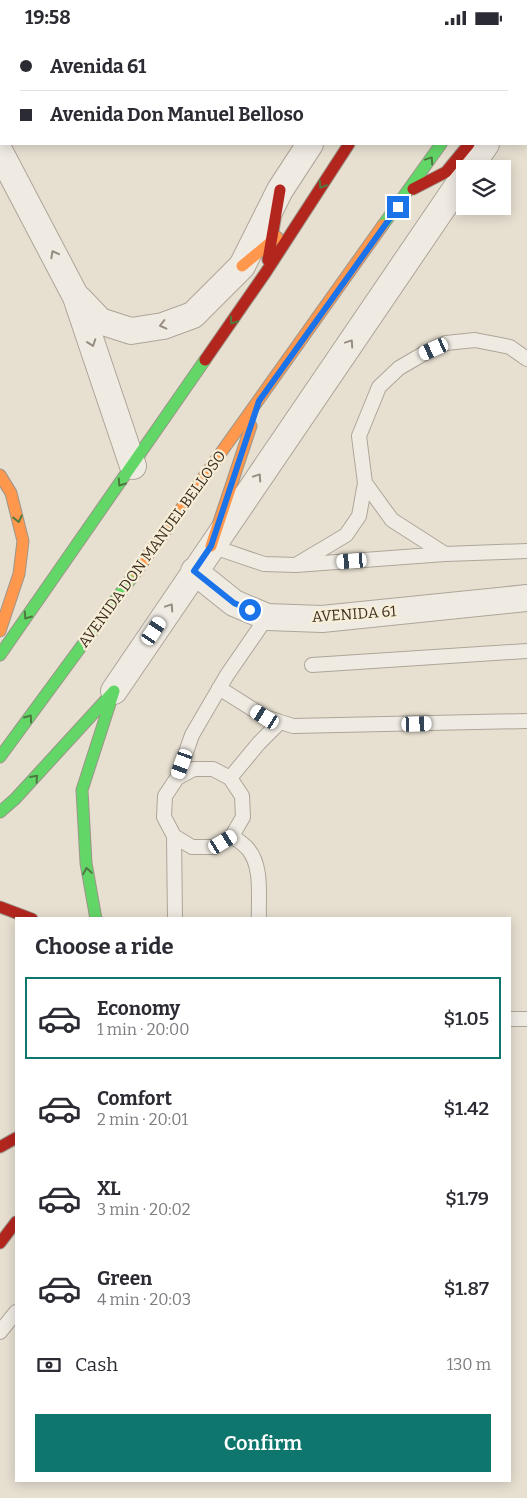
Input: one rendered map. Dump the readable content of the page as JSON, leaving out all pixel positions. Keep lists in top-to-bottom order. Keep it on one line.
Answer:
{"streets":{"main road":["AVENIDA DON MANUEL BELLOSO"],"street":["AVENIDA 61"]},"page":{"status":"19:58","banner":["Avenida 61","Avenida Don Manuel Belloso"],"heading":"Choose a ride","list":[{"name":"Economy","note":"1 min · 20:00","value":"$1.05"},{"name":"Comfort","note":"2 min · 20:01","value":"$1.42"},{"name":"XL","note":"3 min · 20:02","value":"$1.79"},{"name":"Green","note":"4 min · 20:03","value":"$1.87"}],"pay":["Cash","130 m"],"buttons":"Confirm"}}
